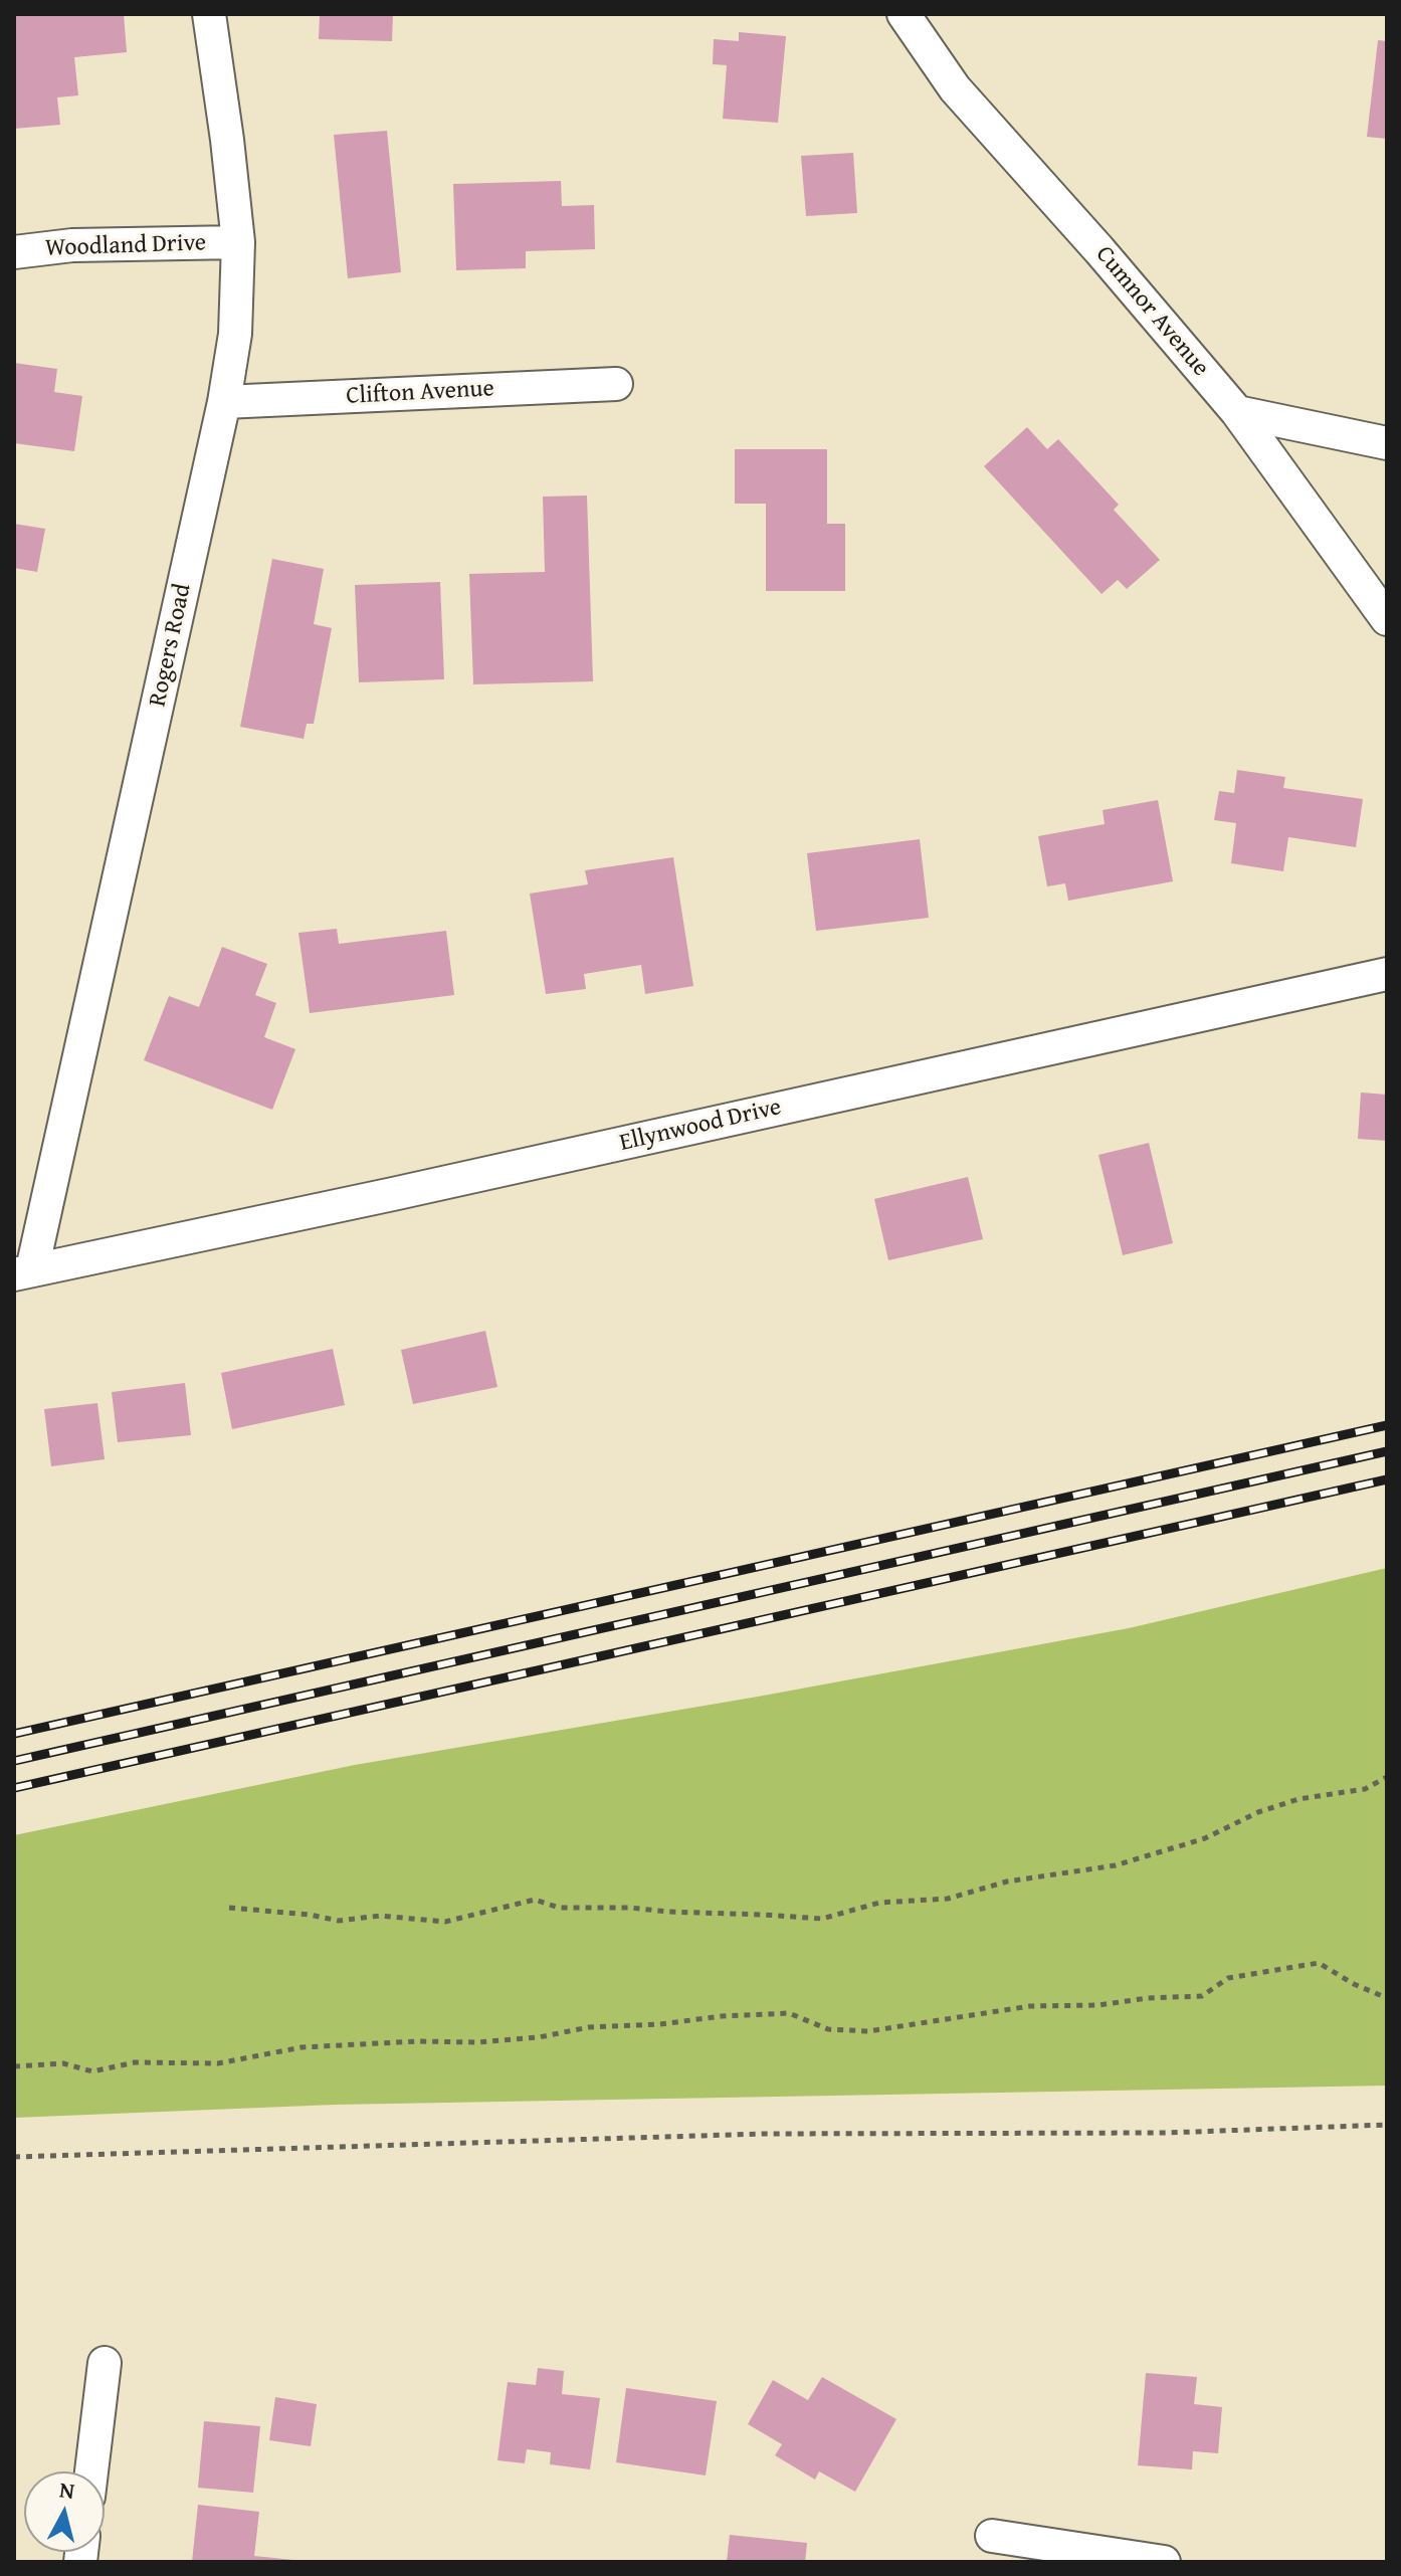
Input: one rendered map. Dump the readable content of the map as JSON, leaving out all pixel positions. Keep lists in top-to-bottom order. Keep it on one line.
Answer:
{"streets":{"street":["Woodland Drive","Cumnor Avenue","Clifton Avenue","Rogers Road","Ellynwood Drive"]},"crossings":[["Woodland Drive","Rogers Road"],["Clifton Avenue","Rogers Road"],["Rogers Road","Ellynwood Drive"]],"north":"top"}
